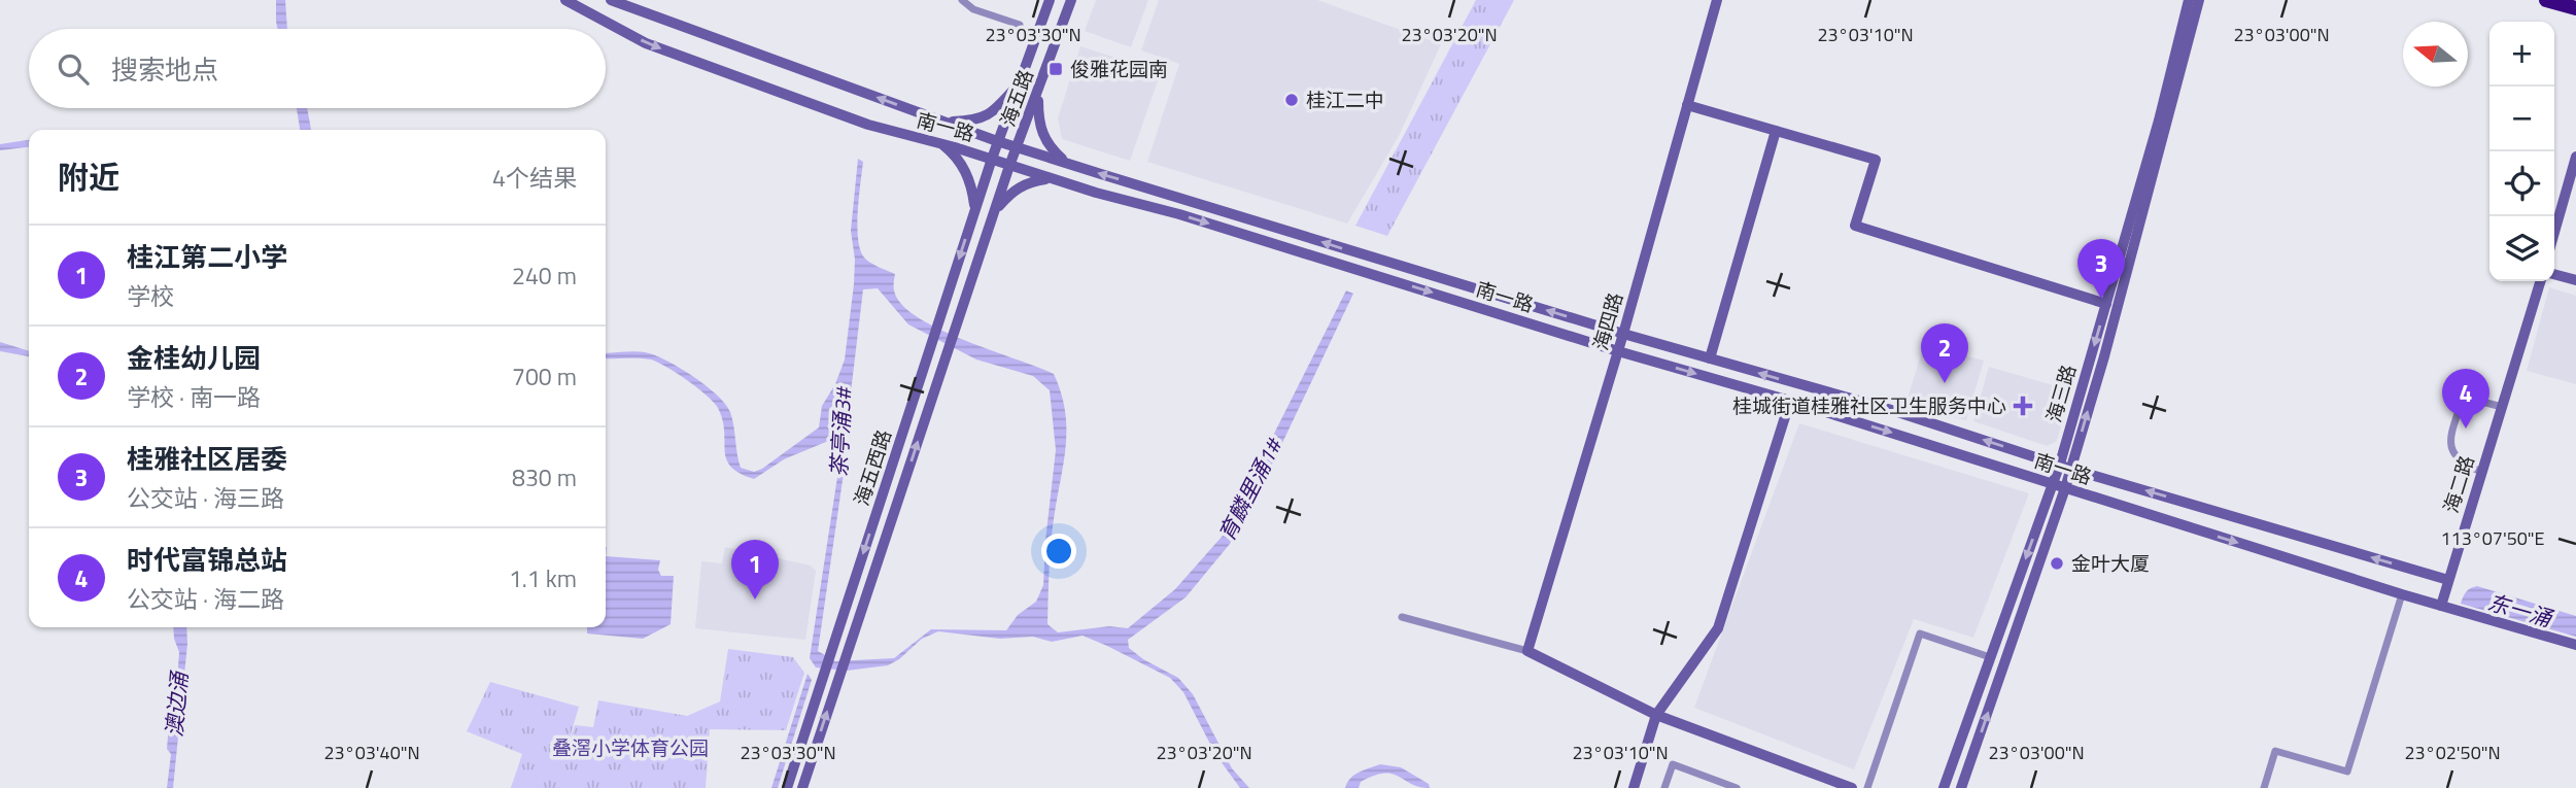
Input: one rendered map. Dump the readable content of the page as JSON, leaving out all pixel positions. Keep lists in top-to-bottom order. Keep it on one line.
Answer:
{"streets":{"main road":["海五路","南一路","海四路","海三路","海五西路","海二路"]},"crossings":[["海五路","南一路"],["海五路","海五西路"],["南一路","海四路"],["南一路","海三路"],["南一路","海五西路"],["南一路","海二路"]],"water":["茶亭涌3#","育麟里涌1#","东一涌","澳边涌"],"parks":["叠滘小学体育公园"],"places":{"transit":["俊雅花园南"],"other":["桂江二中","金叶大厦"],"health":["桂城街道桂雅社区卫生服务中心"]},"north":"left","page":{"map_buttons":["+","−"],"search":"搜索地点","heading":["附近","4个结果"],"list":[{"mark":"1","name":"桂江第二小学","note":"学校","value":"240 m"},{"mark":"2","name":"金桂幼儿园","note":"学校 · 南一路","value":"700 m"},{"mark":"3","name":"桂雅社区居委","note":"公交站 · 海三路","value":"830 m"},{"mark":"4","name":"时代富锦总站","note":"公交站 · 海二路","value":"1.1 km"}],"pins":["3","2","4","1"]},"coordinates":["23°03'30\"N","23°03'20\"N","23°03'10\"N","23°03'00\"N","113°07'50\"E","23°03'40\"N","23°02'50\"N"]}
